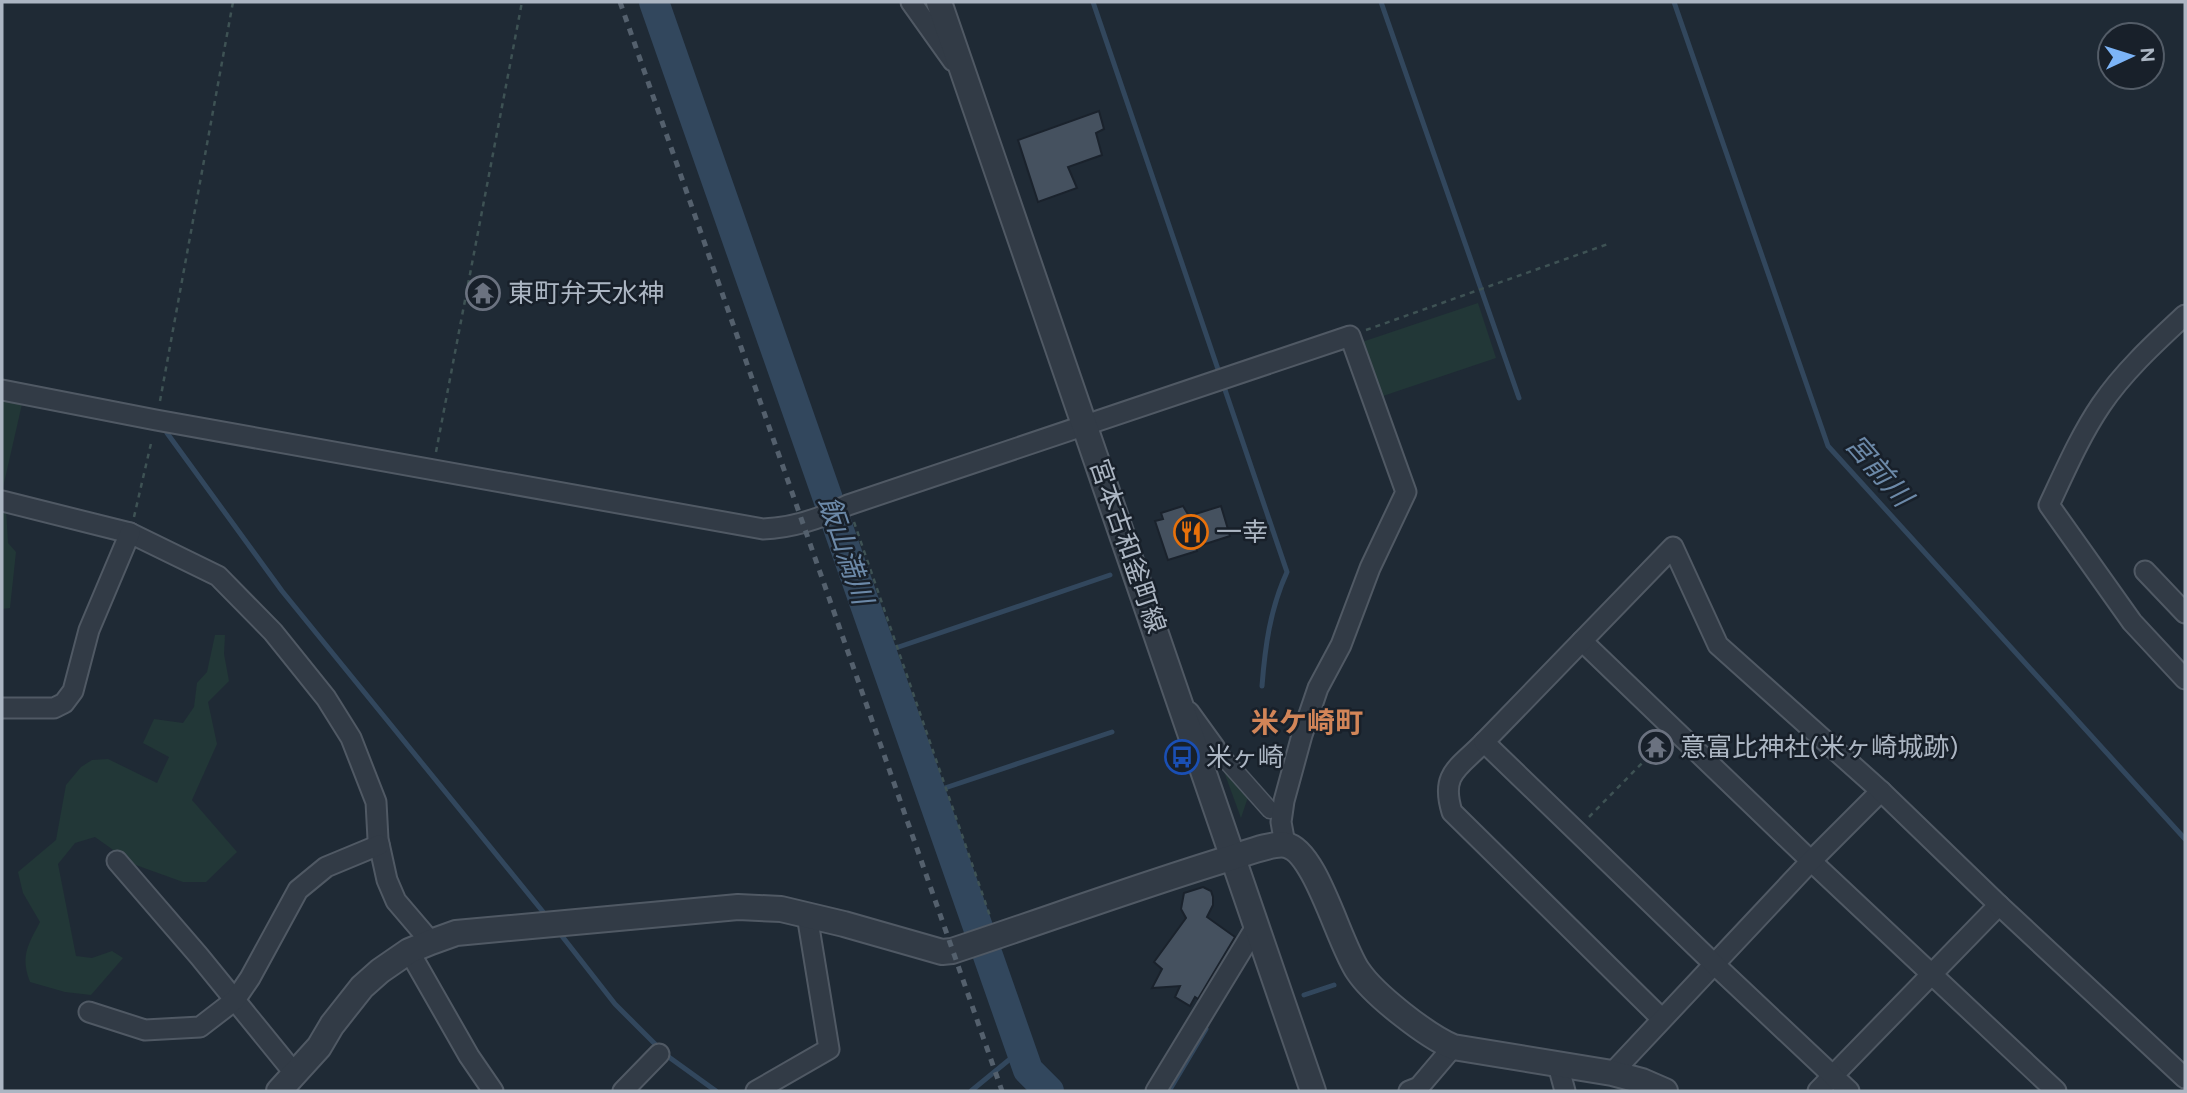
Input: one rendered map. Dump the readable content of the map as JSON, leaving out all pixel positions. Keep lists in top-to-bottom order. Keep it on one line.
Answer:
{"streets":{"street":["宮本古和釜町線"]},"districts":["米ケ崎町"],"water":["宮前川","飯山満川"],"places":{"temple":["東町弁天水神","意富比神社(米ヶ崎城跡)"],"restaurant":["一幸"],"bus stop":["米ヶ崎"]},"north":"right"}
